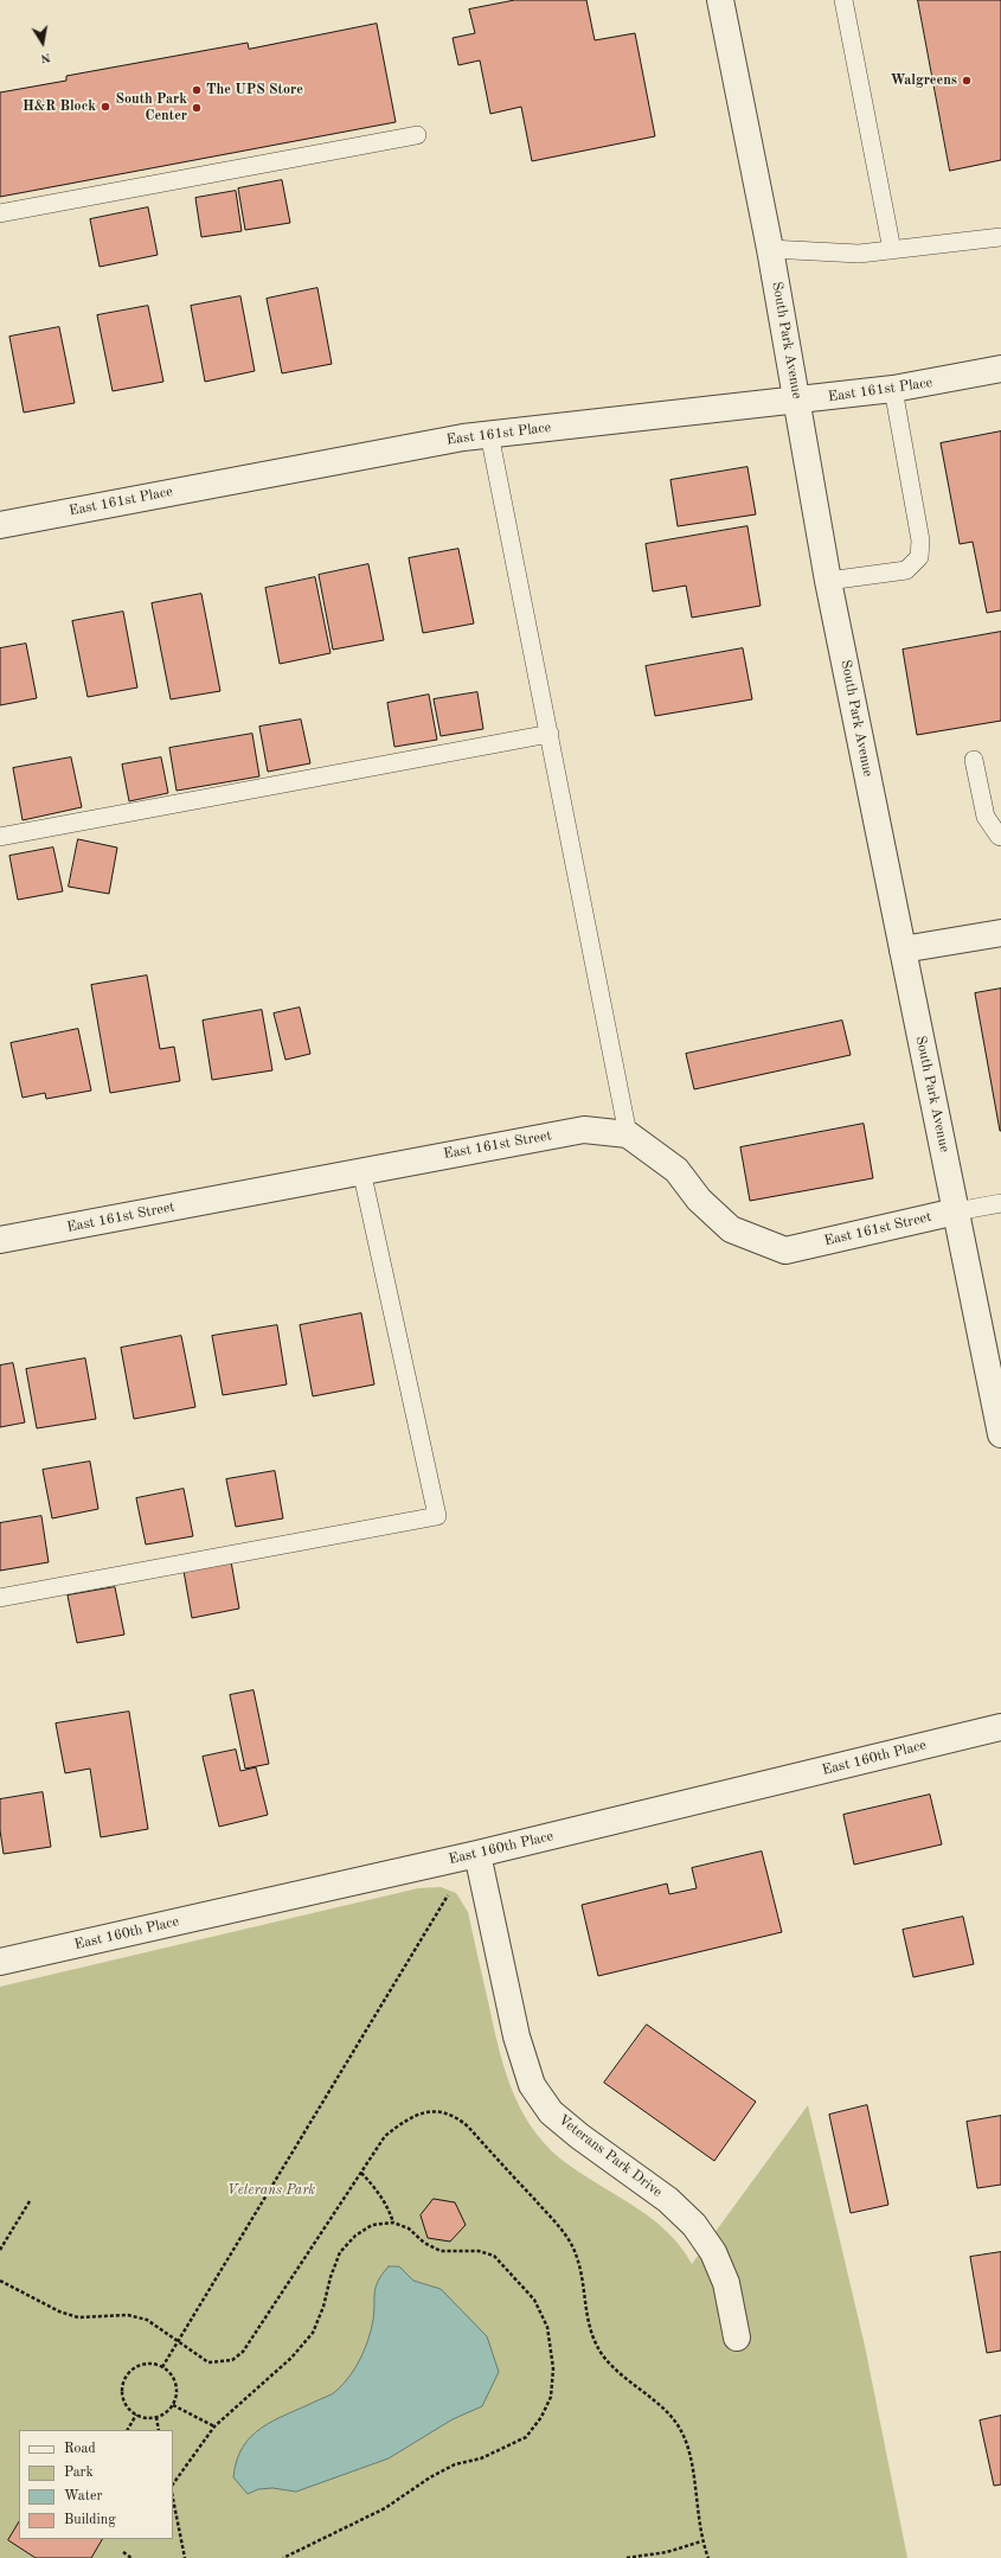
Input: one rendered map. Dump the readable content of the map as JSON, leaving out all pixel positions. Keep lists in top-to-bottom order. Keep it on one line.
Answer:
{"streets":{"street":["South Park Avenue","East 161st Place","East 161st Street","East 160th Place","Veterans Park Drive"]},"crossings":[["South Park Avenue","East 161st Place"],["South Park Avenue","East 161st Street"],["East 160th Place","Veterans Park Drive"]],"parks":["Veterans Park"],"places":["Walgreens","The UPS Store","H&R Block","South Park Center"],"legend":["Road","Park","Water","Building"],"north":"bottom"}
